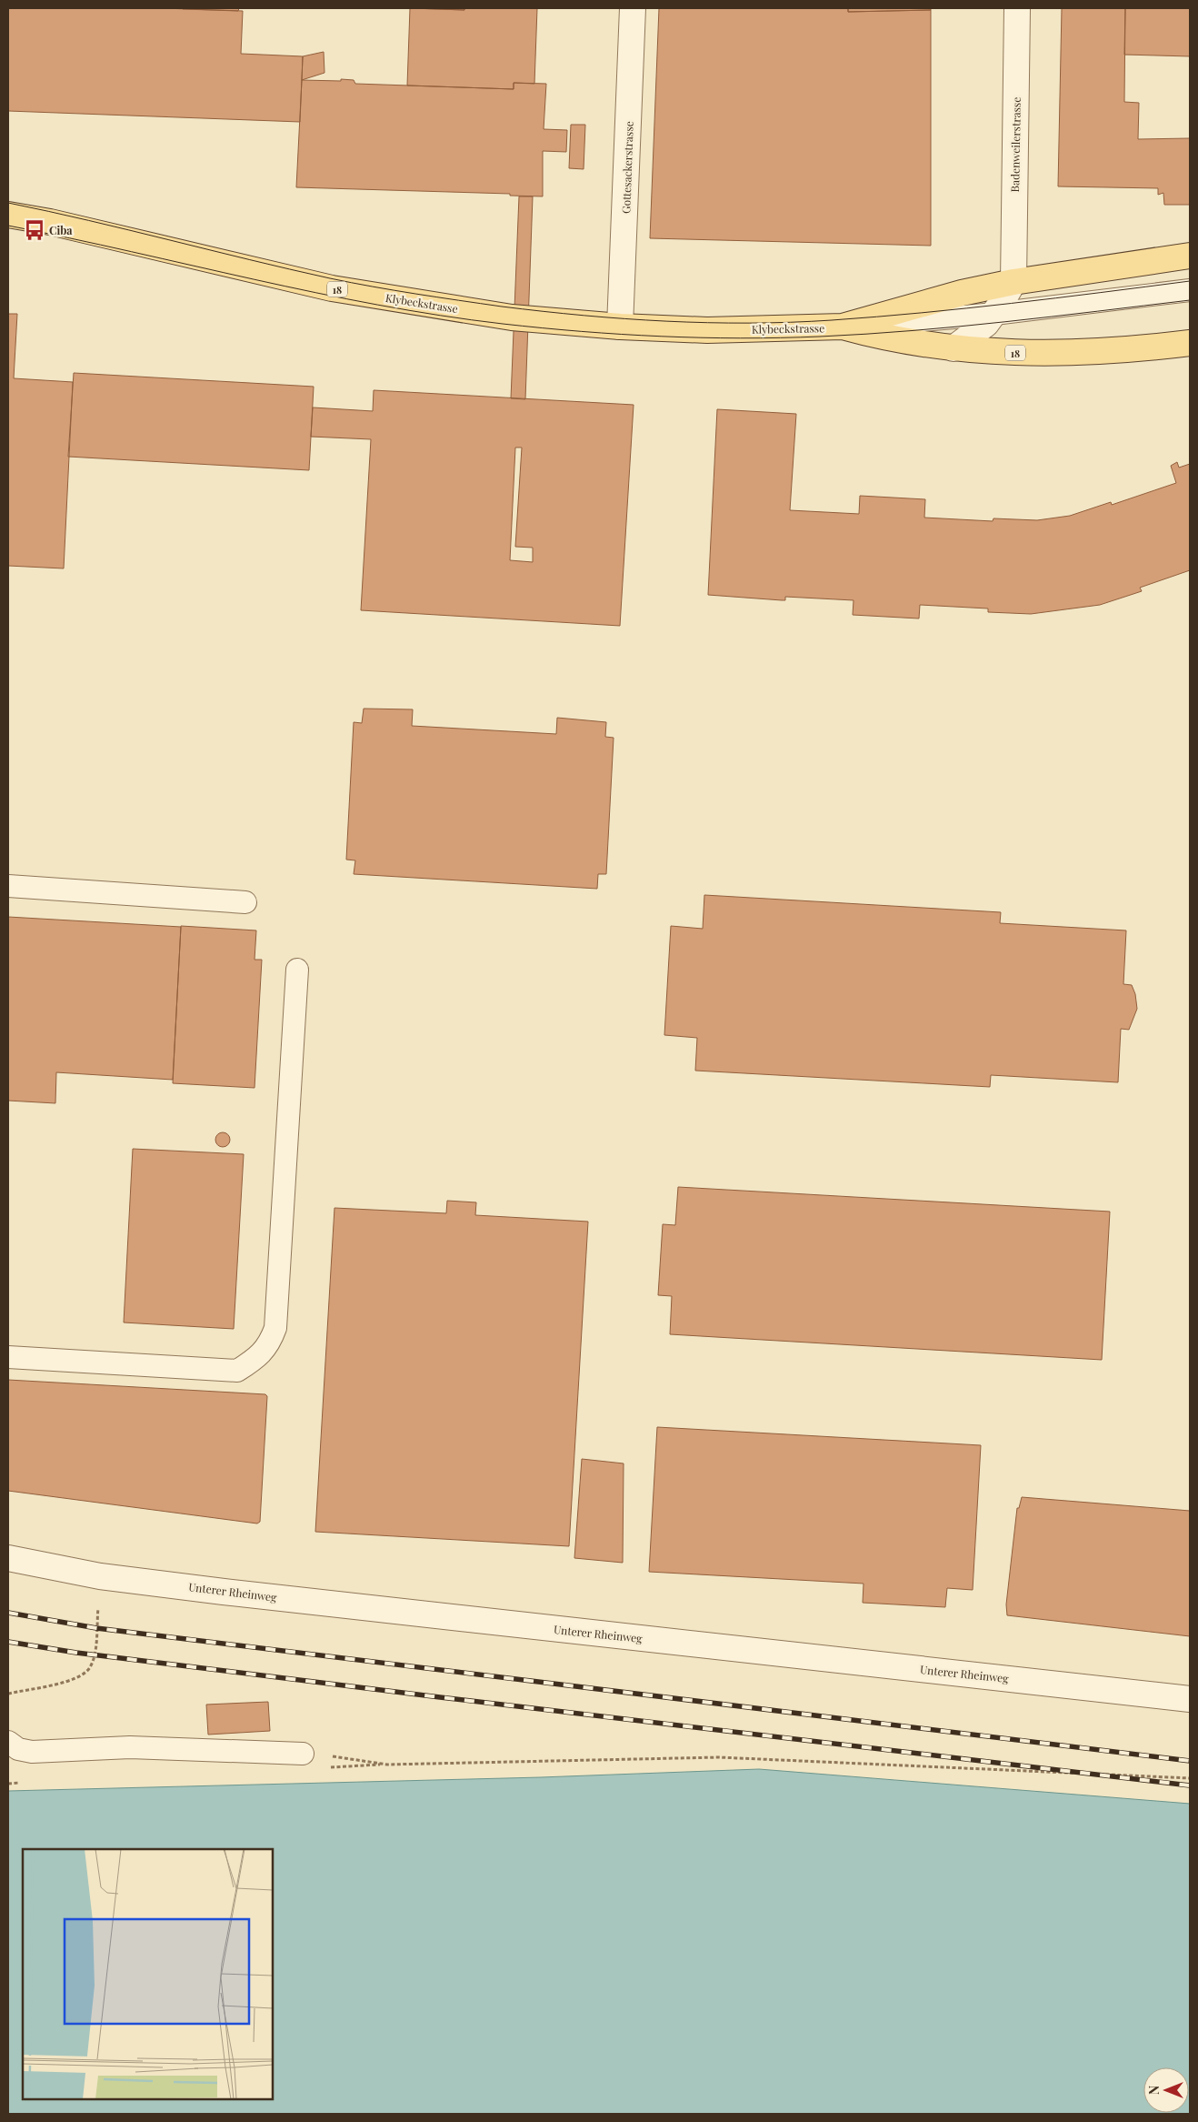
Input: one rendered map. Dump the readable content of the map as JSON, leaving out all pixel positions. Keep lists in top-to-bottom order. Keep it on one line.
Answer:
{"streets":{"main road":["18","Klybeckstrasse"],"street":["Badenweilerstrasse","Gottesackerstrasse","Unterer Rheinweg"]},"crossings":[["Badenweilerstrasse","Klybeckstrasse"],["Gottesackerstrasse","Klybeckstrasse"]],"places":{"bus stop":["Ciba"]},"north":"left"}
